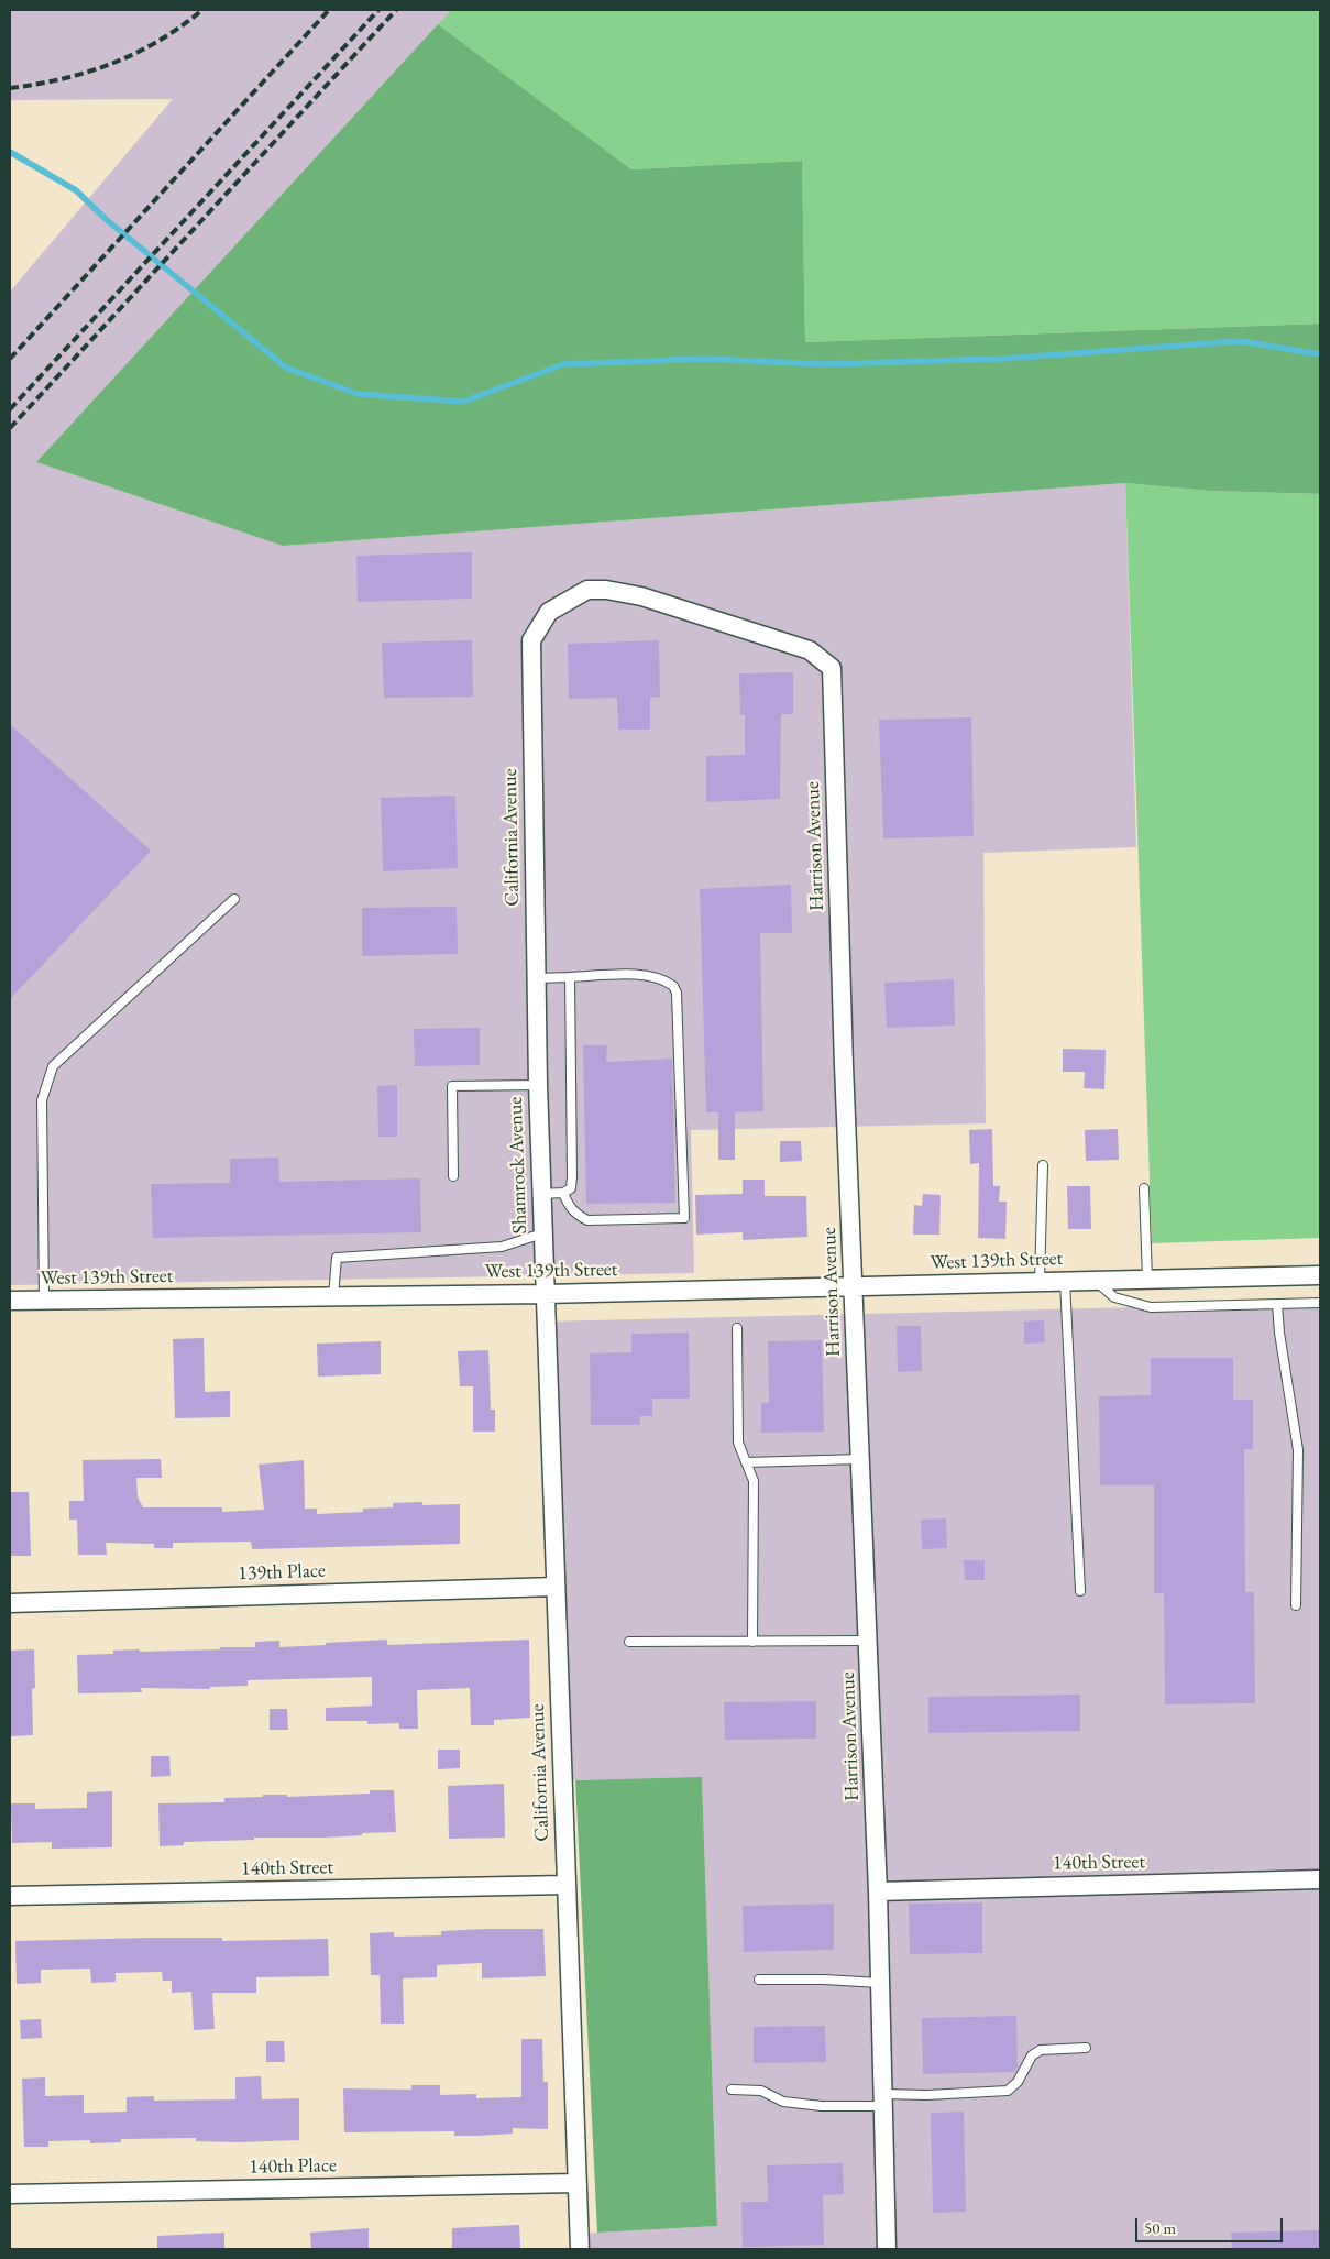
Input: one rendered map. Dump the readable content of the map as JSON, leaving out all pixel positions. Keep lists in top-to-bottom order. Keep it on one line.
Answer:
{"streets":{"street":["California Avenue","Harrison Avenue","Shamrock Avenue","West 139th Street","139th Place","140th Street","140th Place"]},"crossings":[["California Avenue","Harrison Avenue"],["California Avenue","Shamrock Avenue"],["California Avenue","West 139th Street"],["California Avenue","139th Place"],["California Avenue","140th Street"],["California Avenue","140th Place"],["Harrison Avenue","West 139th Street"],["Harrison Avenue","140th Street"],["Shamrock Avenue","West 139th Street"]],"scale_bar":"50 m"}
